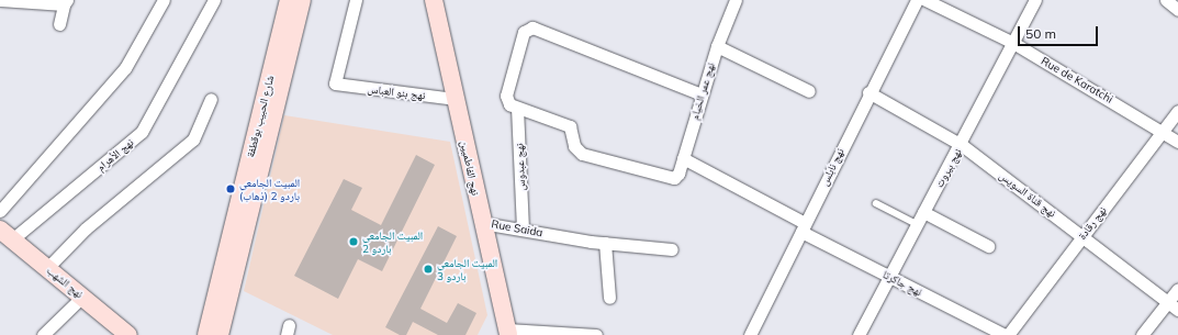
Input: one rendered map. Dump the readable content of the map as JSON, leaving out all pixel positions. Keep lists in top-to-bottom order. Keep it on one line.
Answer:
{"streets":{"main road":["شارع الحبيب بوقطفة","نهج الفاطميين","نهج الشهب"],"street":["Rue de Karatchi","نهج عمر الخيام","نهج بنو العباس","نهج الأهرام","نهج عبدوس","نهج نابلس","نهج بيروت","نهج قناة السويس","نهج رقادة","Rue Saida","نهج جاكرتا"]},"crossings":[["Rue de Karatchi","نهج نابلس"],["Rue de Karatchi","نهج بيروت"],["Rue de Karatchi","نهج رقادة"],["نهج عمر الخيام","نهج عبدوس"],["نهج عمر الخيام","نهج جاكرتا"],["نهج بنو العباس","نهج الفاطميين"],["نهج الأهرام","نهج الشهب"],["نهج عبدوس","Rue Saida"],["نهج نابلس","نهج قناة السويس"],["نهج نابلس","نهج جاكرتا"],["نهج الفاطميين","Rue Saida"],["نهج بيروت","نهج قناة السويس"],["نهج بيروت","نهج جاكرتا"],["نهج قناة السويس","نهج رقادة"]],"places":["المبيت الجامعي باردو 2 (ذهاب)","المبيت الجامعي باردو 2","المبيت الجامعي باردو 3"],"scale_bar":"50 m"}
